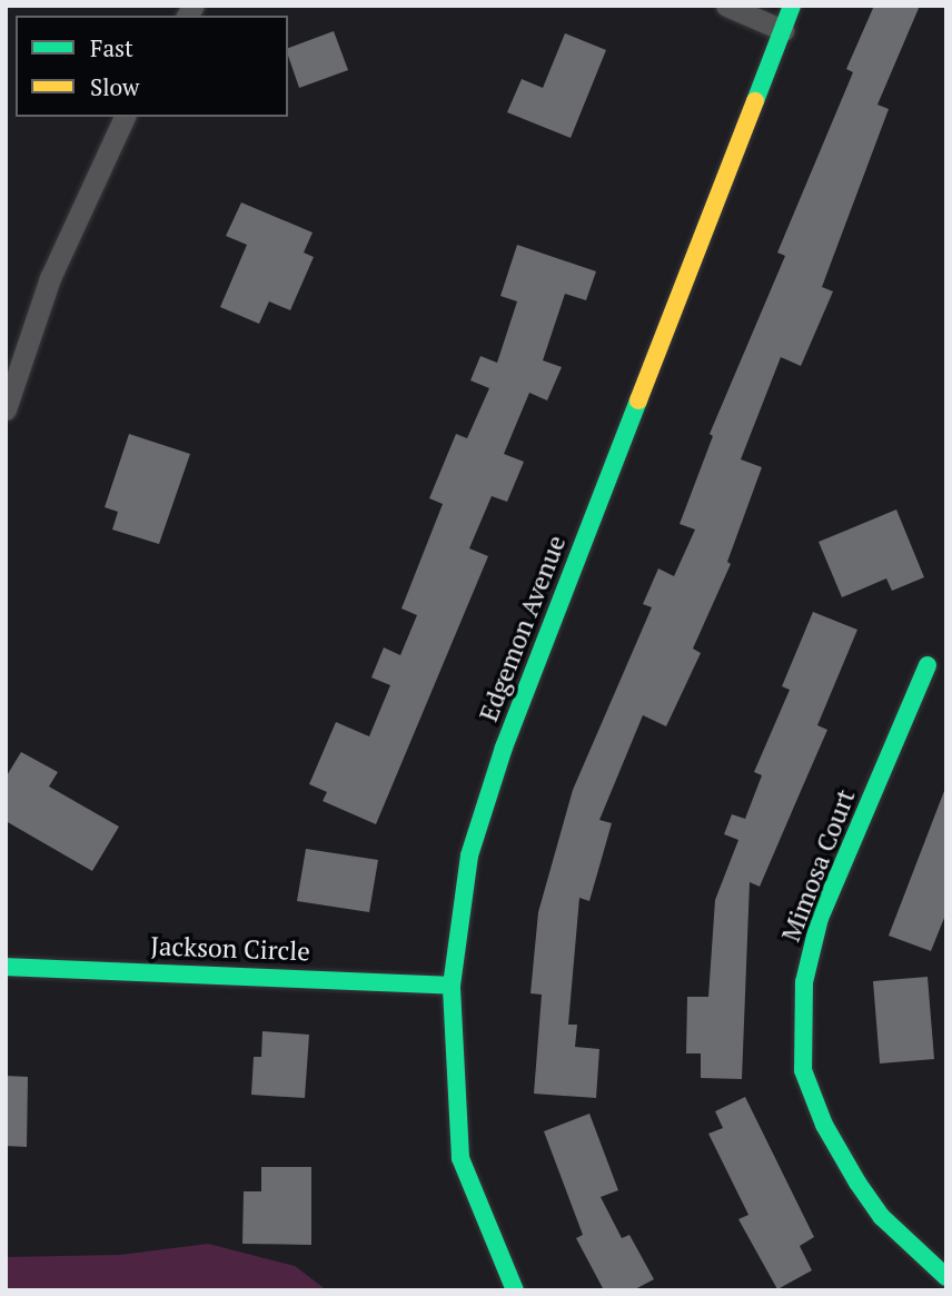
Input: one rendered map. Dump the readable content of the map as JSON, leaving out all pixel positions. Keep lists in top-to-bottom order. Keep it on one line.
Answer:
{"streets":{"street":["Edgemon Avenue","Mimosa Court","Jackson Circle"]},"crossings":[["Edgemon Avenue","Jackson Circle"]],"legend":["Fast","Slow"]}
